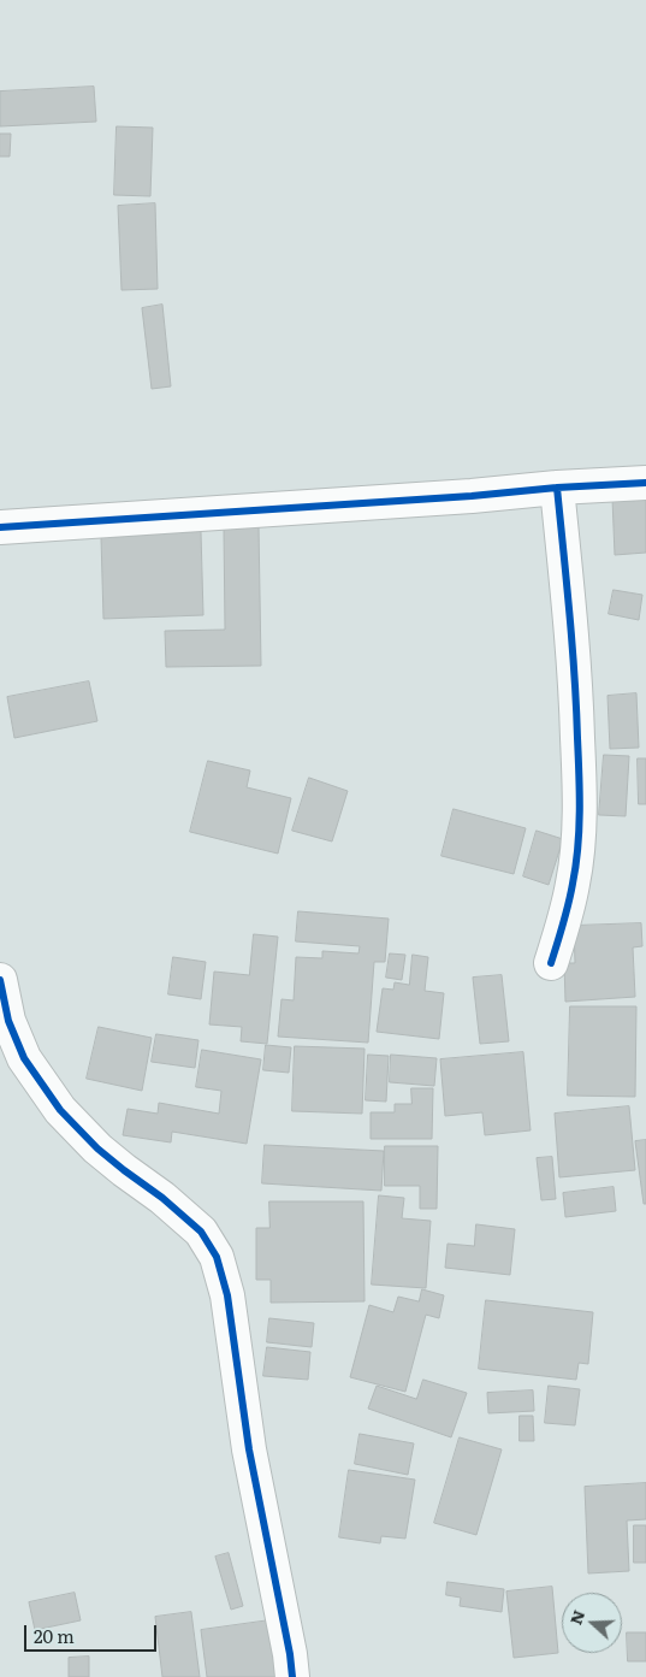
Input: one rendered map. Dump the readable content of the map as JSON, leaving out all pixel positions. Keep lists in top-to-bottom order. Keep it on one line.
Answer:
{"scale_bar":"20 m","north":"left"}
